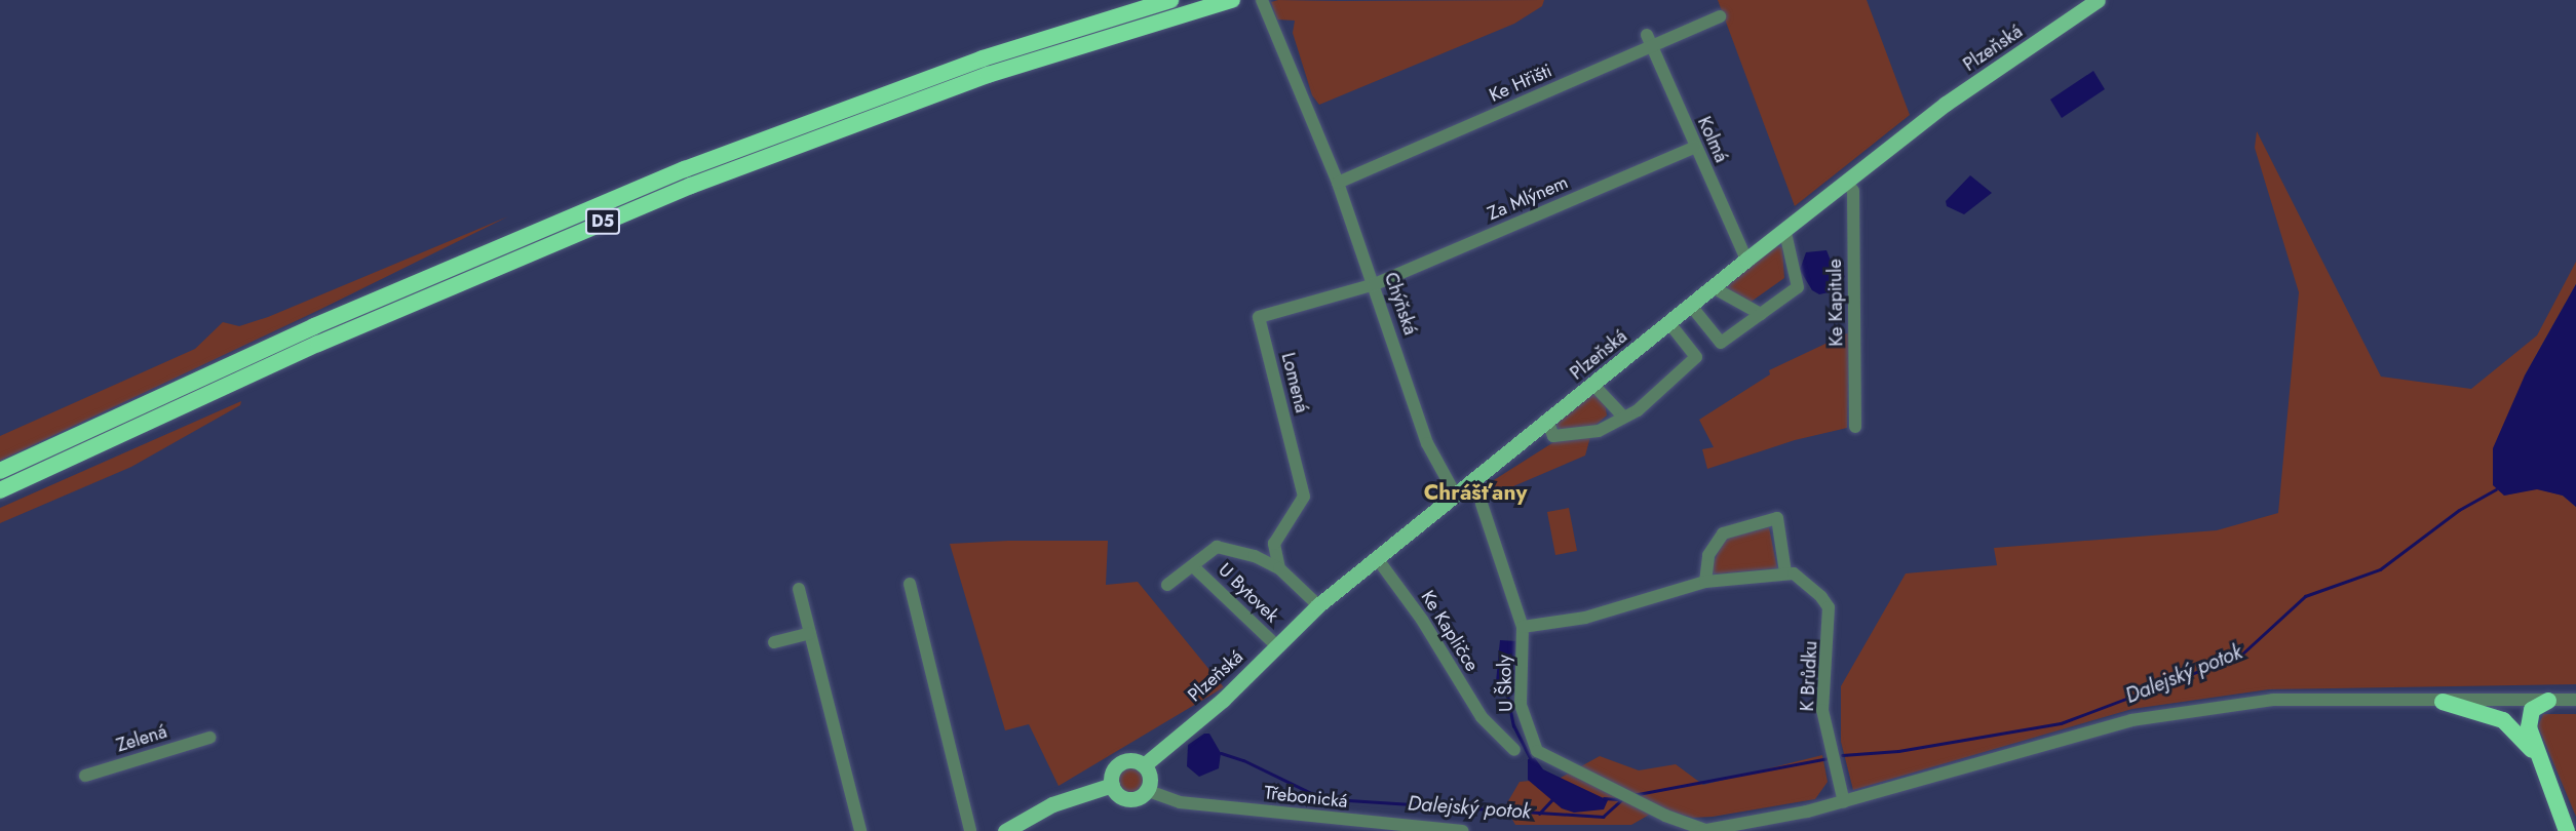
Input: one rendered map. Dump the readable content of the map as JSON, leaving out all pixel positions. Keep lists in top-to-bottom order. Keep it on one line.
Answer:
{"streets":{"highway":["D5"],"main road":["Plzeňská"],"street":["Ke Hřišti","Kolmá","Za Mlýnem","Ke Kapitule","Chýňská","Lomená","U Bytovek","Ke Kapličce","K Brůdku","U Školy","Zelená","Třebonická"]},"crossings":[["Plzeňská","Kolmá"],["Plzeňská","Ke Kapitule"],["Plzeňská","Chýňská"],["Plzeňská","U Bytovek"],["Plzeňská","Ke Kapličce"],["Plzeňská","Třebonická"],["Ke Hřišti","Kolmá"],["Ke Hřišti","Chýňská"],["Kolmá","Za Mlýnem"],["Za Mlýnem","Chýňská"],["Za Mlýnem","Lomená"],["Chýňská","Lomená"]],"districts":["Chrášťany"],"water":["Dalejský potok"]}
